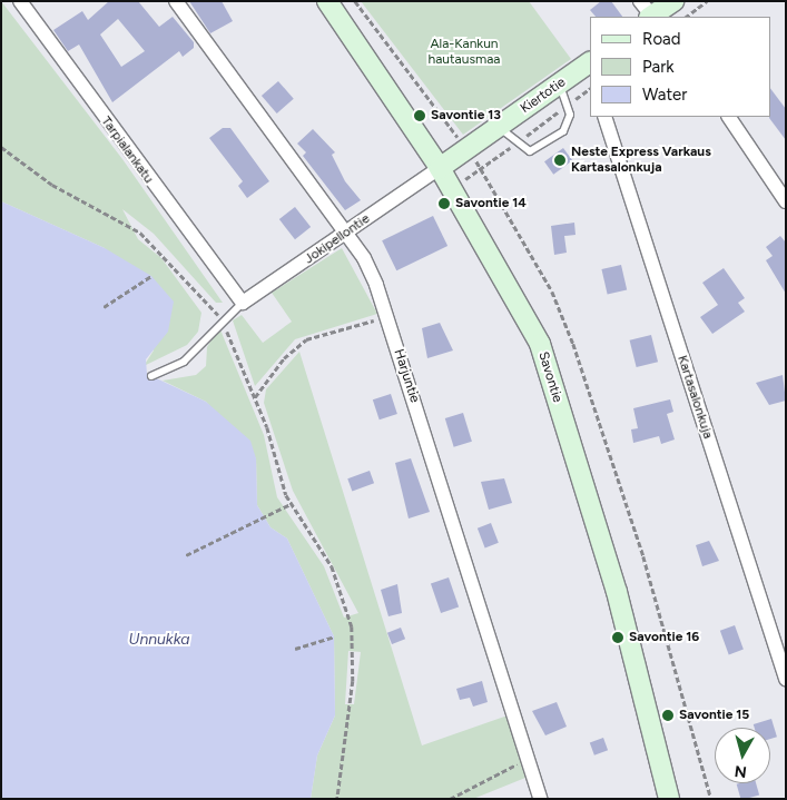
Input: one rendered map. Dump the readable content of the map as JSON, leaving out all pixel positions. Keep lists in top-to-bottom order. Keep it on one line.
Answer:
{"streets":{"street":["Kiertotie","Tarpialankatu","Jokipellontie","Harjuntie","Savontie","Kartasalonkuja"]},"crossings":[["Kiertotie","Jokipellontie"],["Kiertotie","Savontie"],["Tarpialankatu","Jokipellontie"],["Jokipellontie","Harjuntie"],["Jokipellontie","Savontie"]],"water":["Unnukka"],"parks":["Ala-Kankun hautausmaa"],"places":["Savontie 13","Neste Express Varkaus Kartasalonkuja","Savontie 14","Savontie 16","Savontie 15"],"legend":["Road","Park","Water"],"north":"bottom"}
